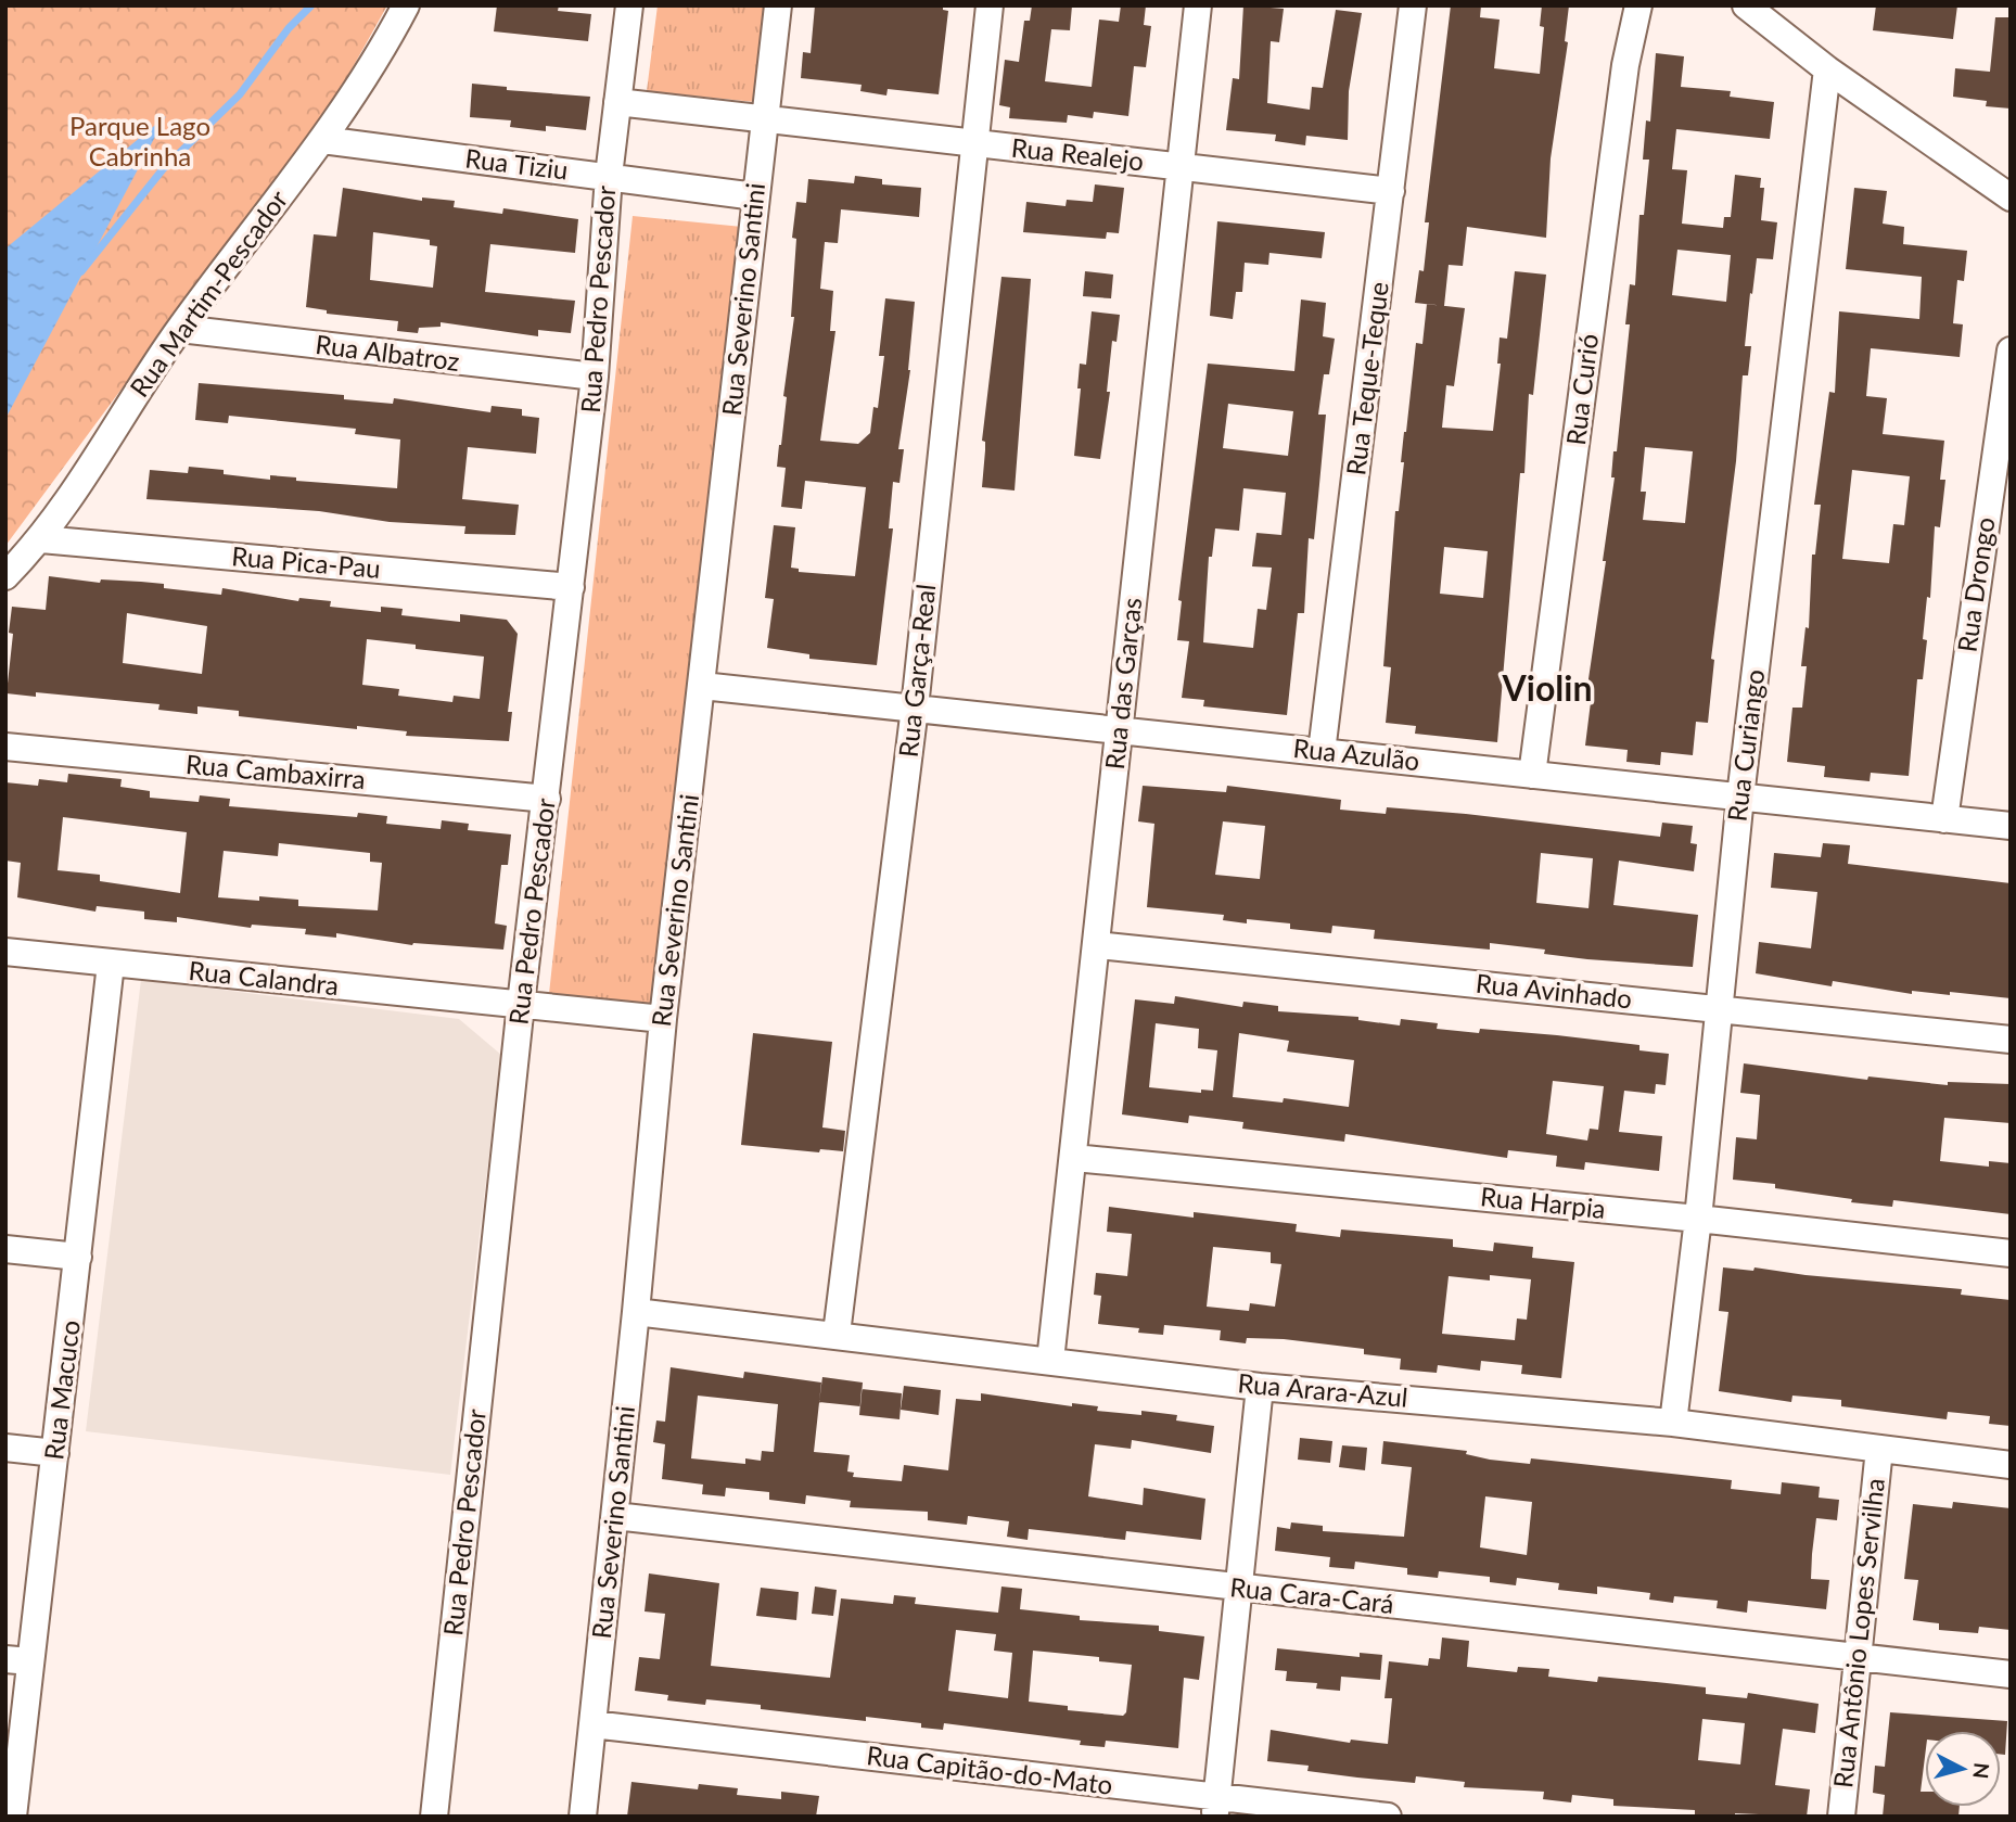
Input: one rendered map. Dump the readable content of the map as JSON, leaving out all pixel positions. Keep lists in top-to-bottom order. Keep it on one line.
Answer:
{"streets":{"street":["Rua Realejo","Rua Tiziu","Rua Martim-Pescador","Rua Pedro Pescador","Rua Severino Santini","Rua Albatroz","Rua Teque-Teque","Rua Curió","Rua Pica-Pau","Rua Drongo","Rua Garça-Real","Rua das Garças","Rua Curiango","Rua Azulão","Rua Cambaxirra","Rua Calandra","Rua Avinhado","Rua Harpia","Rua Macuco","Rua Arara-Azul","Rua Cara-Cará","Rua Antônio Lopes Servilha","Rua Capitão-do-Mato"]},"crossings":[["Rua Realejo","Rua Pedro Pescador"],["Rua Realejo","Rua Severino Santini"],["Rua Realejo","Rua Teque-Teque"],["Rua Realejo","Rua Garça-Real"],["Rua Realejo","Rua das Garças"],["Rua Tiziu","Rua Martim-Pescador"],["Rua Tiziu","Rua Pedro Pescador"],["Rua Tiziu","Rua Severino Santini"],["Rua Martim-Pescador","Rua Albatroz"],["Rua Martim-Pescador","Rua Pica-Pau"],["Rua Pedro Pescador","Rua Albatroz"],["Rua Pedro Pescador","Rua Pica-Pau"],["Rua Pedro Pescador","Rua Cambaxirra"],["Rua Pedro Pescador","Rua Calandra"],["Rua Severino Santini","Rua Azulão"],["Rua Severino Santini","Rua Calandra"],["Rua Severino Santini","Rua Arara-Azul"],["Rua Severino Santini","Rua Cara-Cará"],["Rua Severino Santini","Rua Capitão-do-Mato"],["Rua Teque-Teque","Rua Azulão"],["Rua Curió","Rua Azulão"],["Rua Drongo","Rua Azulão"],["Rua Garça-Real","Rua Azulão"],["Rua Garça-Real","Rua Arara-Azul"],["Rua das Garças","Rua Azulão"],["Rua das Garças","Rua Avinhado"],["Rua das Garças","Rua Harpia"],["Rua das Garças","Rua Arara-Azul"],["Rua Curiango","Rua Azulão"],["Rua Curiango","Rua Avinhado"],["Rua Curiango","Rua Harpia"],["Rua Curiango","Rua Arara-Azul"],["Rua Calandra","Rua Macuco"],["Rua Arara-Azul","Rua Antônio Lopes Servilha"],["Rua Cara-Cará","Rua Antônio Lopes Servilha"]],"districts":["Violin"],"parks":["Parque Lago Cabrinha"],"north":"right"}
